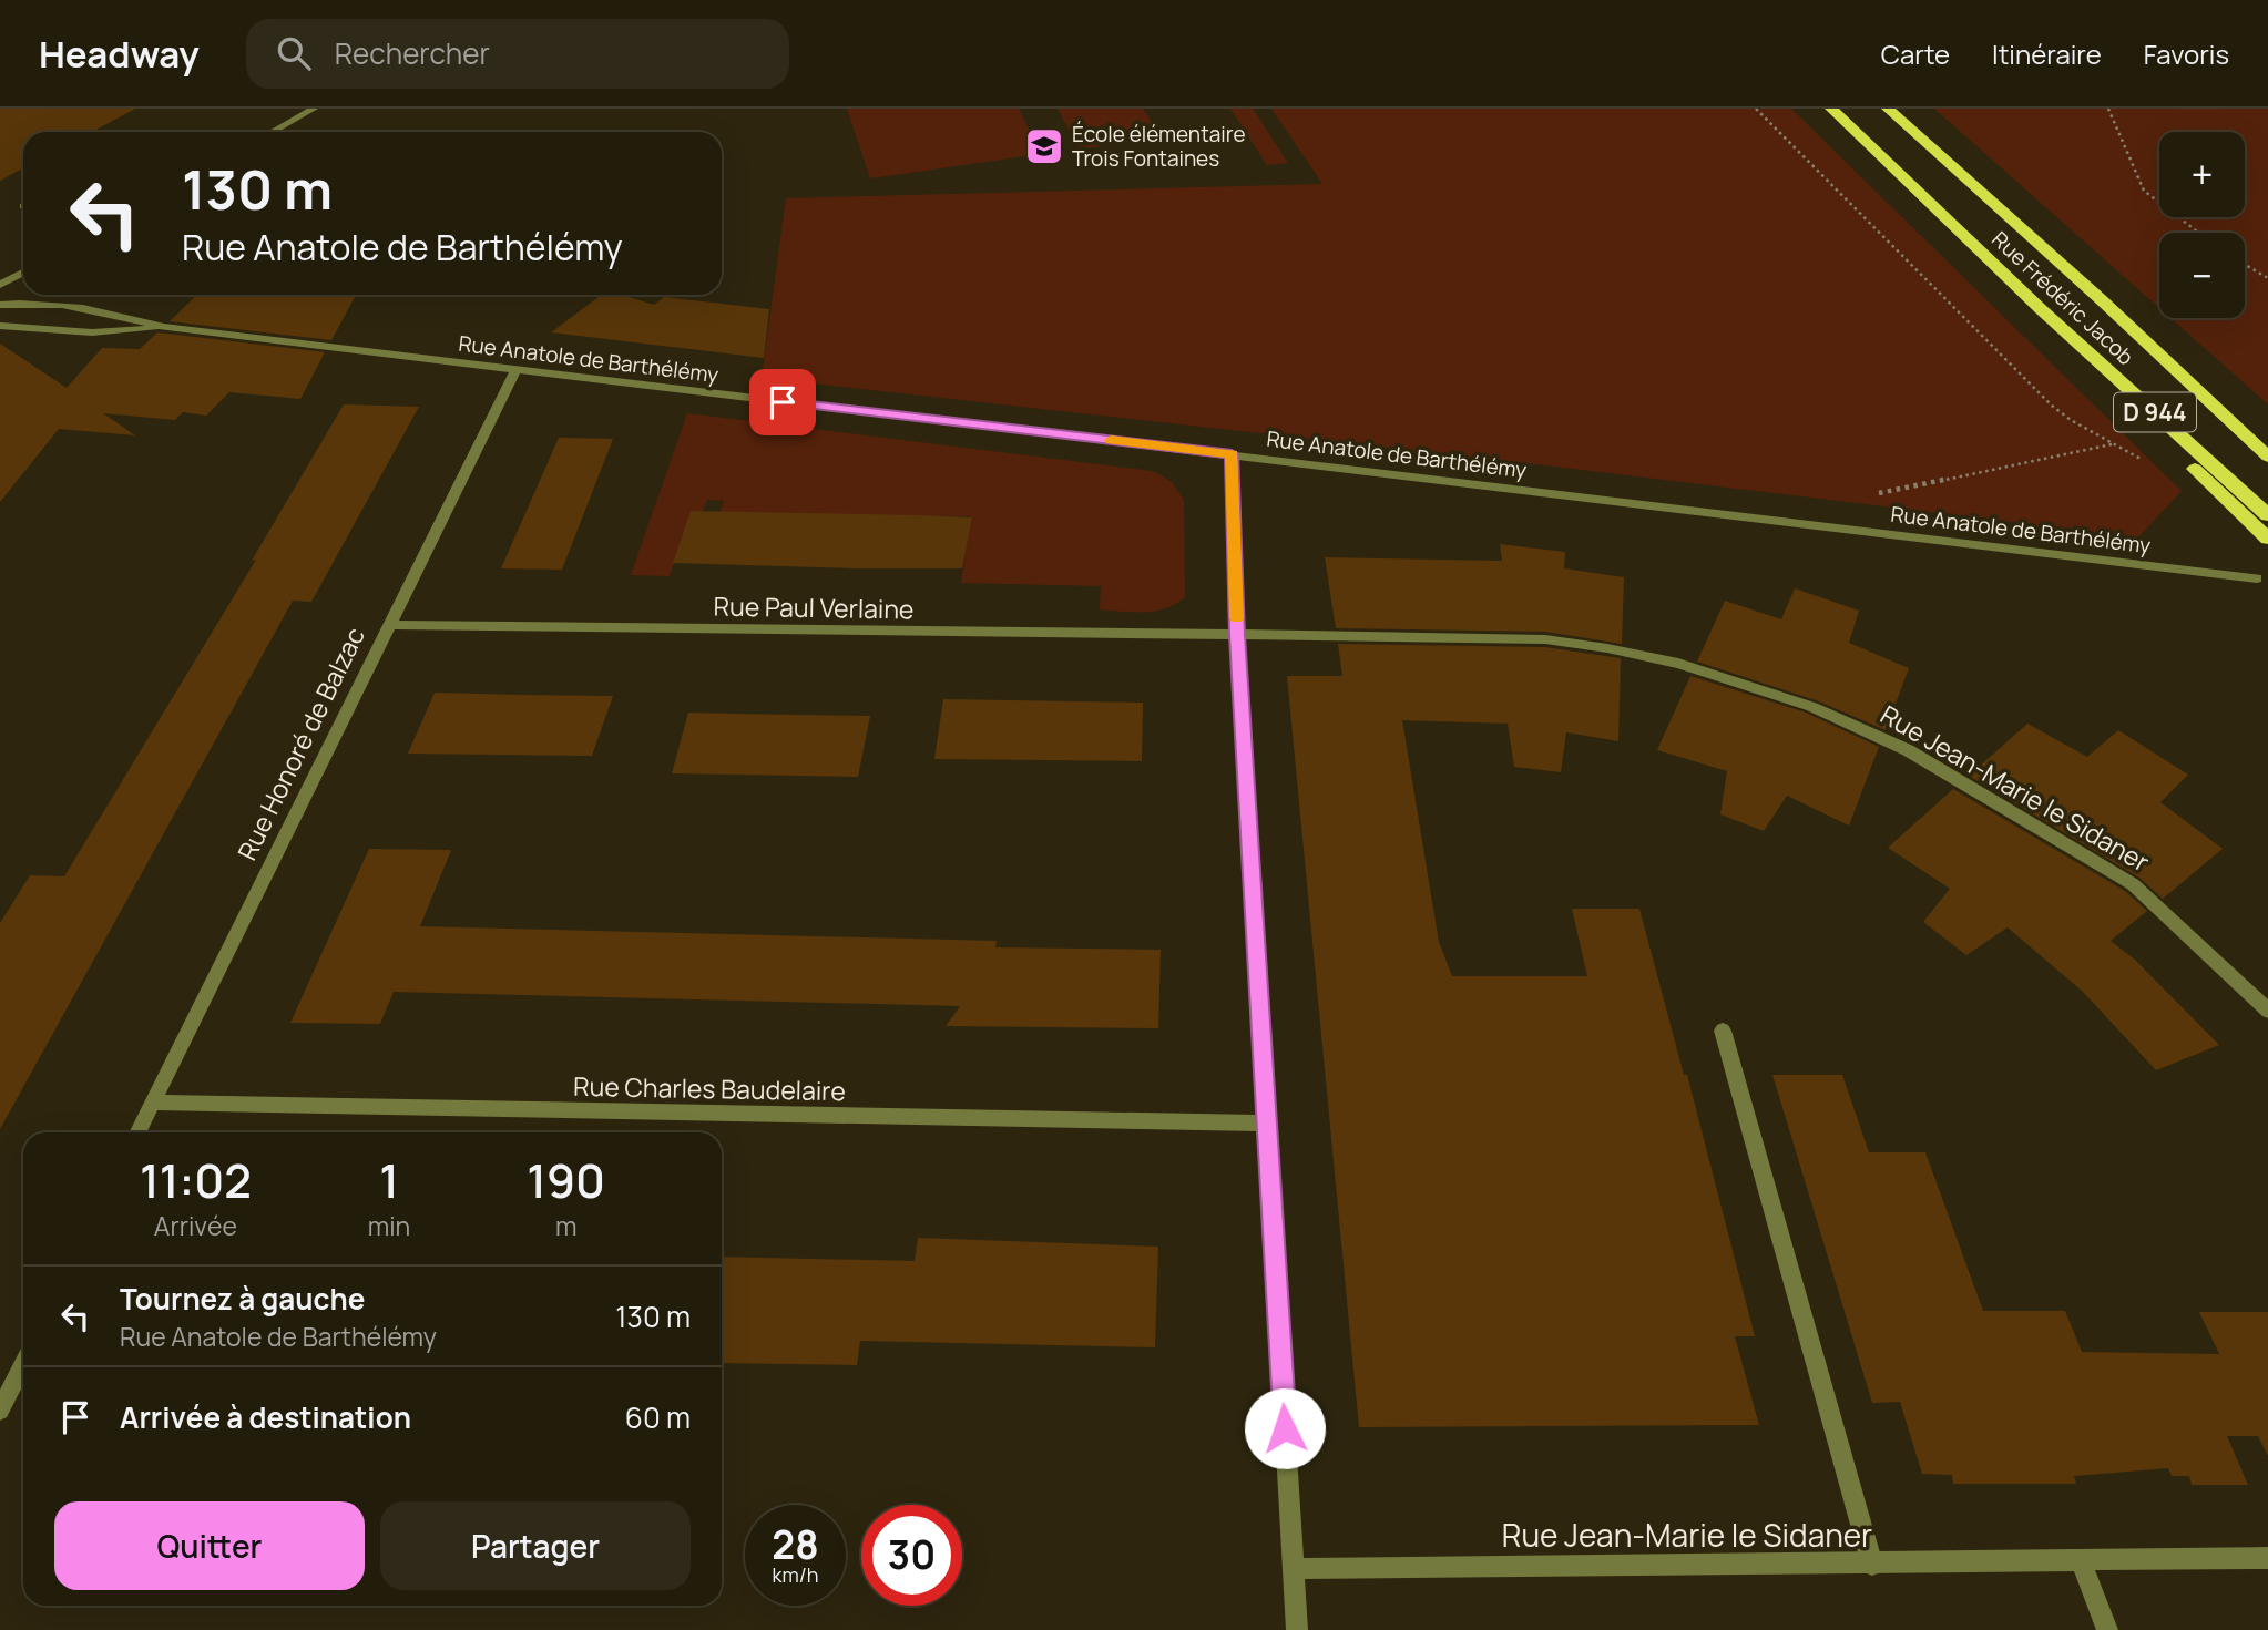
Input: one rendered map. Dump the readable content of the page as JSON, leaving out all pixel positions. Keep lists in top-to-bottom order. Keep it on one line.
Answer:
{"streets":{"highway":["Rue Frédéric Jacob","D 944"],"street":["Rue Anatole de Barthélémy","Rue Paul Verlaine","Rue Honoré de Balzac","Rue Jean-Marie le Sidaner","Rue Charles Baudelaire"]},"crossings":[["Rue Anatole de Barthélémy","Rue Honoré de Balzac"],["Rue Paul Verlaine","Rue Honoré de Balzac"],["Rue Paul Verlaine","Rue Jean-Marie le Sidaner"],["Rue Honoré de Balzac","Rue Charles Baudelaire"]],"places":{"school or university":["École élémentaire Trois Fontaines"]},"page":{"header":"Headway","search":"Rechercher","nav":["Carte","Itinéraire","Favoris"],"map_buttons":["+","−"],"turn":["130 m","Rue Anatole de Barthélémy"],"eta":["11:02","Arrivée","1","min","190","m"],"list":[{"name":"Tournez à gauche","note":"Rue Anatole de Barthélémy","value":"130 m"},{"name":"Arrivée à destination","value":"60 m"}],"buttons":["Quitter","Partager"],"speed":"28 km/h","limit":"30"}}
